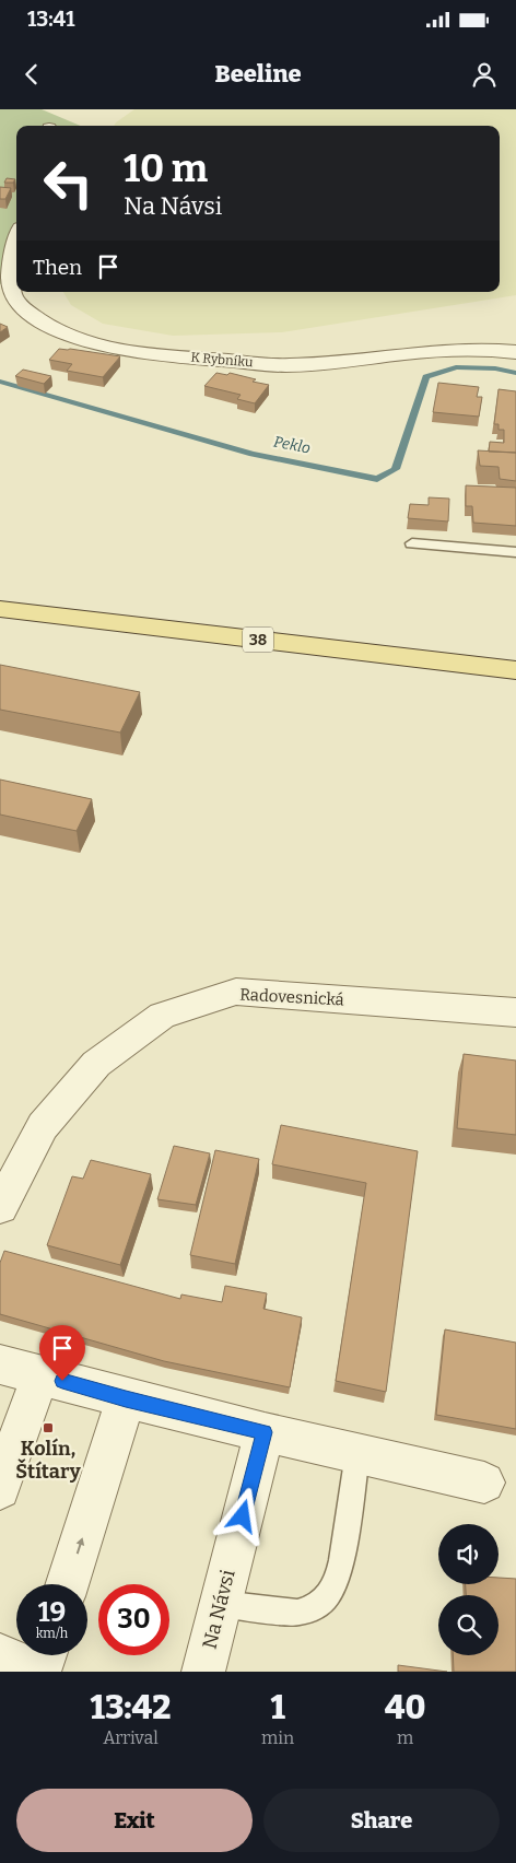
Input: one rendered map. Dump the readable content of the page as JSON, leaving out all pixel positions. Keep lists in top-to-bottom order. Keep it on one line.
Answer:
{"streets":{"main road":["38"],"street":["K Rybníku","Radovesnická","Na Návsi"]},"water":["Peklo"],"places":{"transit":["Kolín, Štítary"]},"page":{"status":"13:41","header":"Beeline","turn":["10 m","Na Návsi"],"then":"Then","speed":"19 km/h","limit":"30","eta":["13:42","Arrival","1","min","40","m"],"buttons":["Exit","Share"]}}
